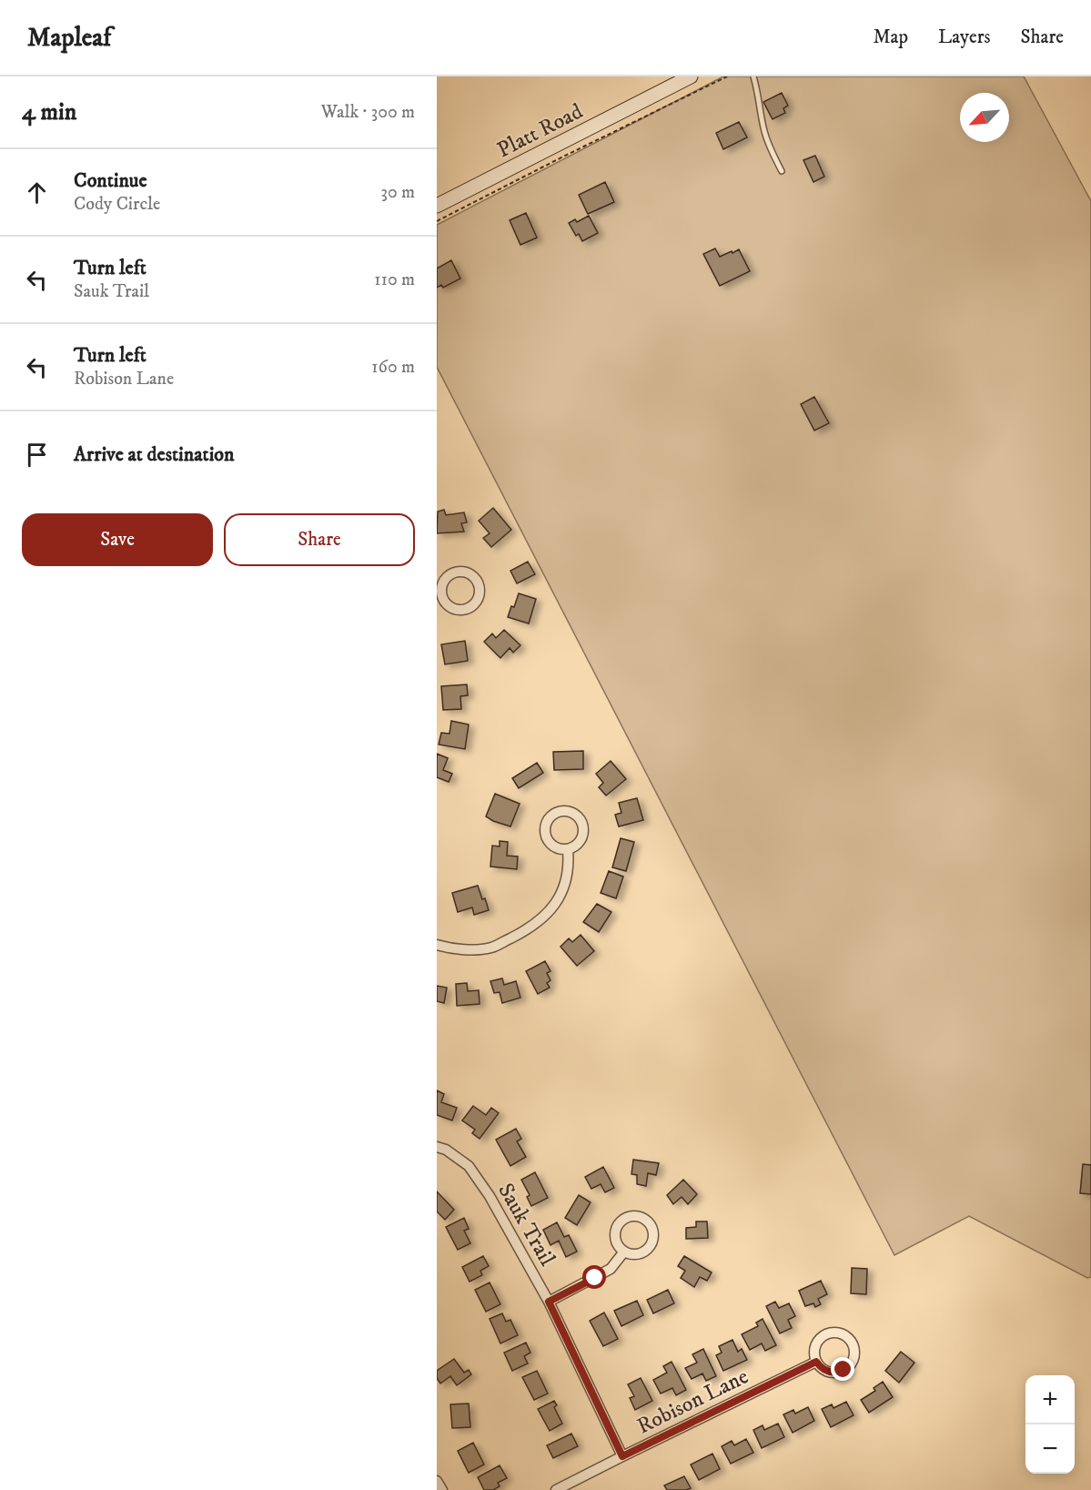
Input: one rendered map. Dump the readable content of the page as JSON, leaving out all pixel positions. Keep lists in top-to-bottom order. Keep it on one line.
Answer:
{"streets":{"main road":["Platt Road"],"street":["Sauk Trail","Robison Lane"]},"crossings":[["Sauk Trail","Robison Lane"]],"north":"bottom left","page":{"header":"Mapleaf","nav":["Map","Layers","Share"],"heading":["4 min","Walk · 300 m"],"list":[["Continue","Cody Circle","30 m"],["Turn left","Sauk Trail","110 m"],["Turn left","Robison Lane","160 m"],"Arrive at destination"],"buttons":["Save","Share"],"map_buttons":["+","−"]}}
